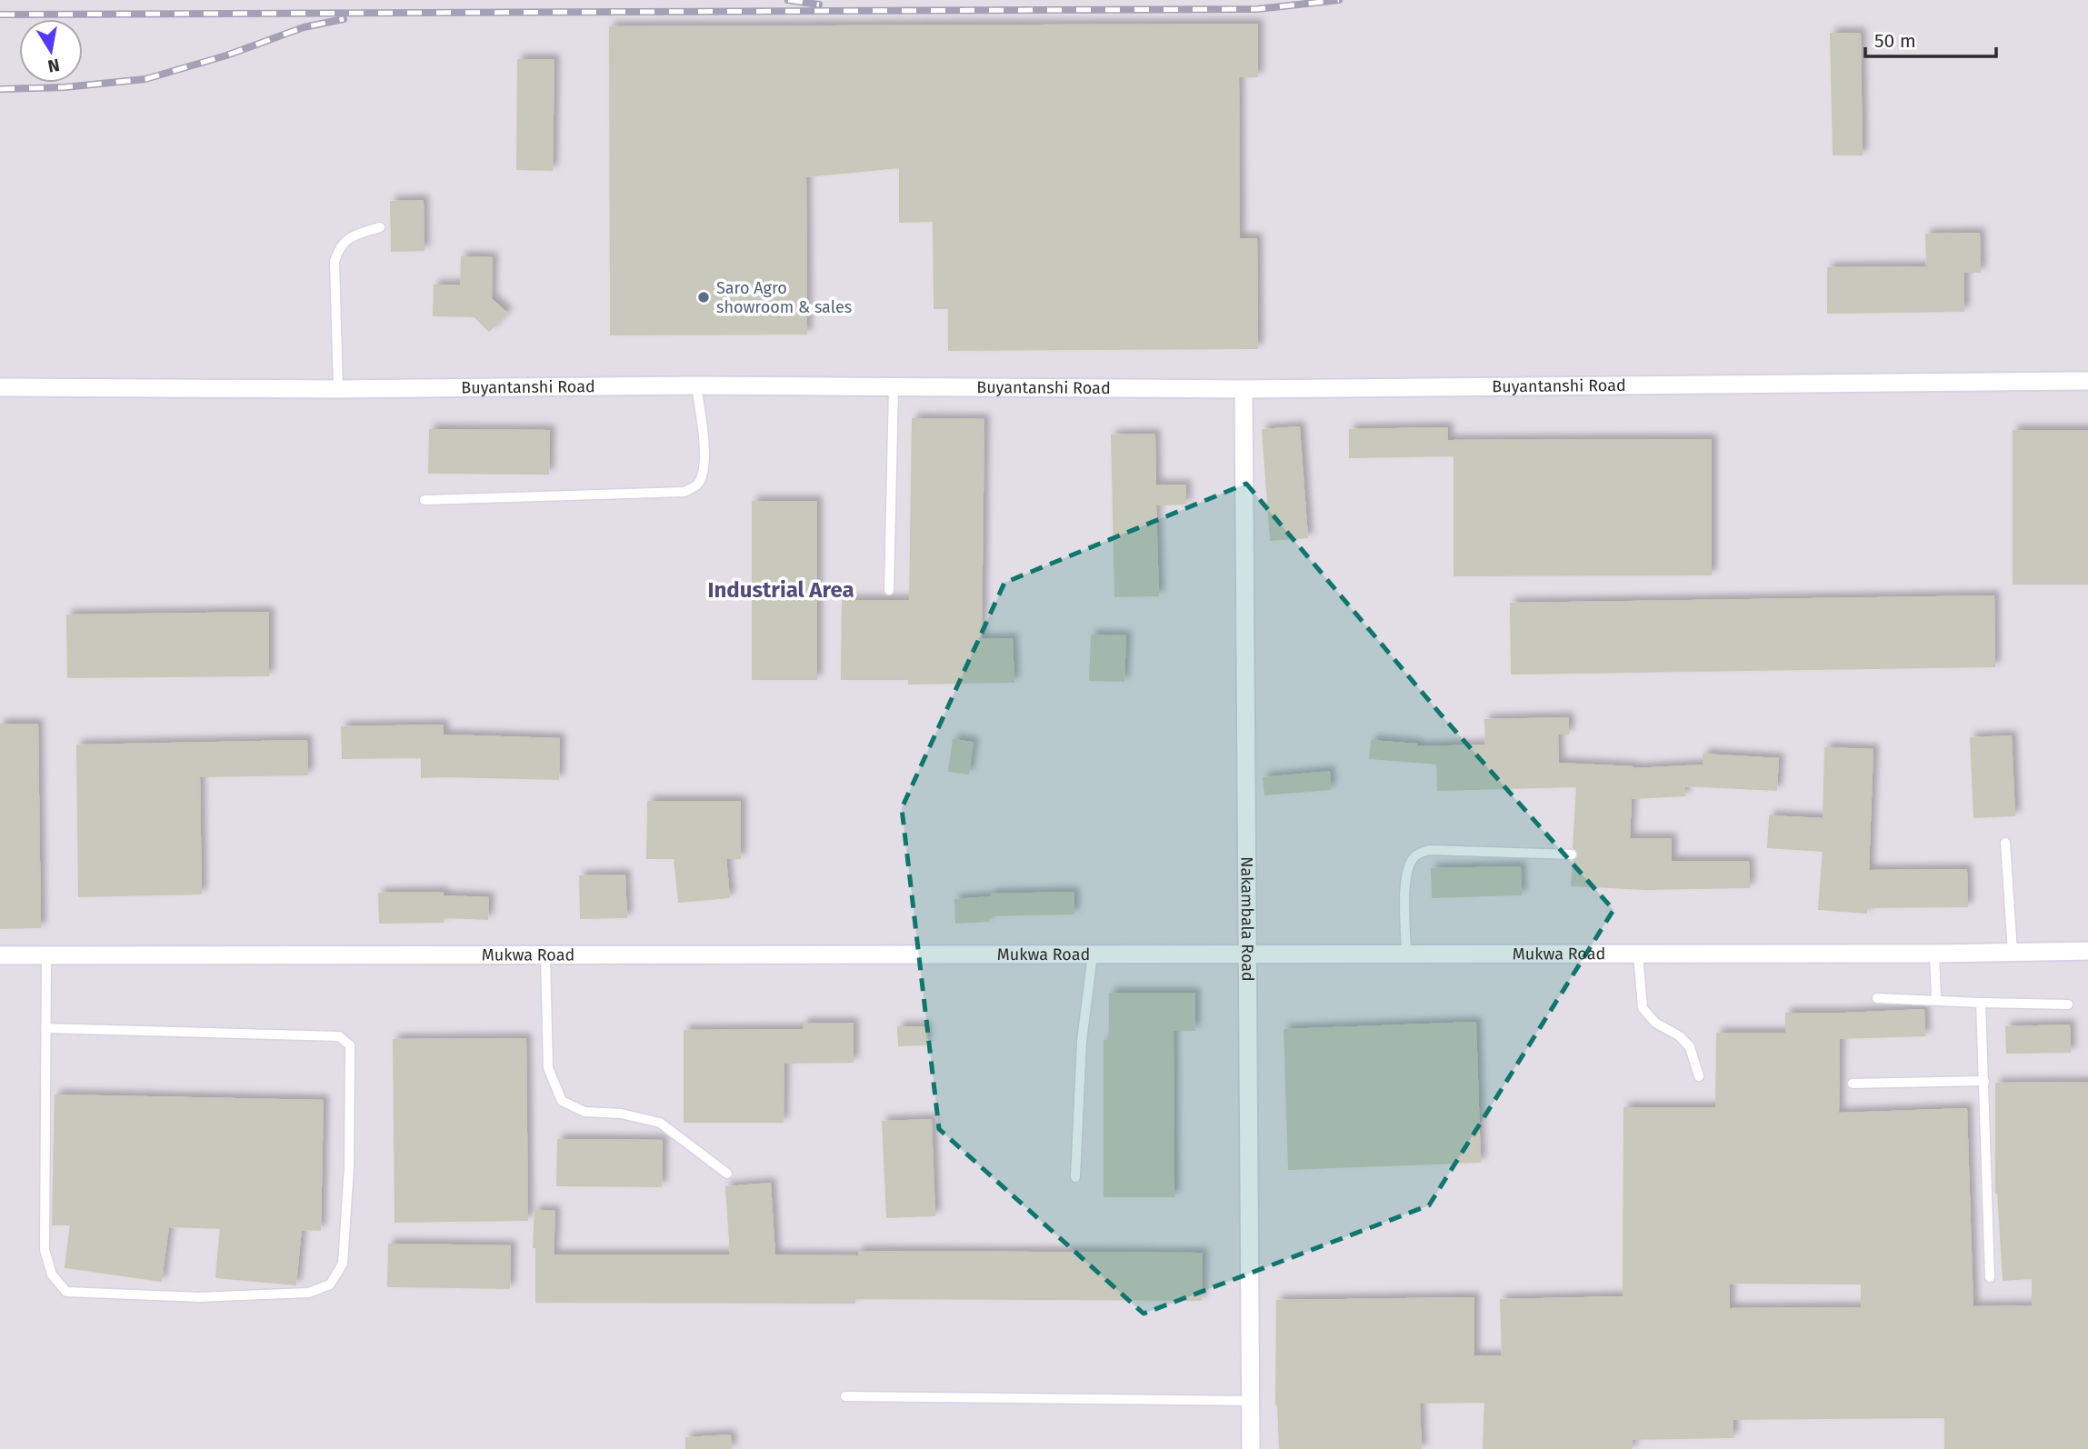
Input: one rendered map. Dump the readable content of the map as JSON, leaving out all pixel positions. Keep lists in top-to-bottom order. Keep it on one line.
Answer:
{"streets":{"street":["Buyantanshi Road","Nakambala Road","Mukwa Road"]},"crossings":[["Buyantanshi Road","Nakambala Road"],["Nakambala Road","Mukwa Road"]],"districts":["Industrial Area"],"places":["Saro Agro showroom & sales"],"scale_bar":"50 m","north":"bottom"}
